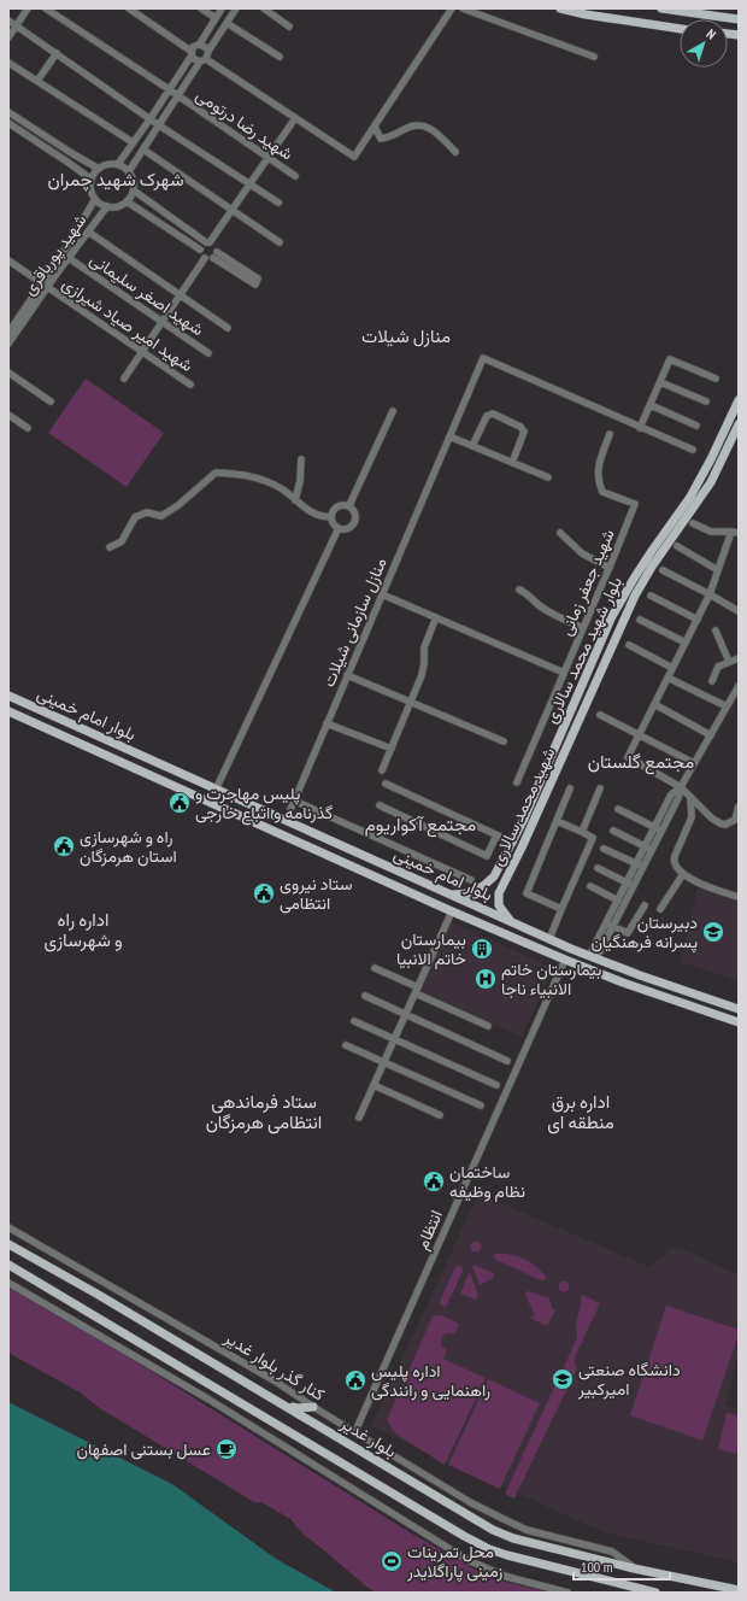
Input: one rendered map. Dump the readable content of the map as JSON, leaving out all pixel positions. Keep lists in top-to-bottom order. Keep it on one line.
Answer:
{"streets":{"main road":["بلوار شهید محمد سالاری","بلوار امام خمینی","شهید محمد سالاری","بلوار غدیر"],"street":["شهید رضا درتومی","شهید پورباقری","شهید اصغر سلیمانی","شهید امیر صیاد شیرازی","شهید جعفر زمانی","منازل سازمانی شیلات","انتظام","کنار گذر بلوار غدیر"]},"crossings":[["شهید پورباقری","شهید اصغر سلیمانی"],["شهید پورباقری","شهید امیر صیاد شیرازی"],["منازل سازمانی شیلات","بلوار امام خمینی"],["بلوار شهید محمد سالاری","بلوار امام خمینی"],["بلوار امام خمینی","شهید محمد سالاری"],["بلوار امام خمینی","انتظام"],["انتظام","کنار گذر بلوار غدیر"],["کنار گذر بلوار غدیر","بلوار غدیر"]],"districts":["شهرک شهید چمران","منازل شیلات","مجتمع گلستان","مجتمع آکواریوم","اداره راه و شهرسازی","ستاد فرماندهی انتظامی هرمزگان","اداره برق منطقه ای"],"places":{"public building":["پلیس مهاجرت و گذرنامه و اتباع خارجى","راه و شهرسازی استان هرمزگان","ستاد نیروی انتظامی","ساختمان نظام وظیفه","اداره پلیس راهنمایی و رانندگی"],"school or university":["دبیرستان پسرانه فرهنگیان","دانشگاه صنعتی امیرکبیر"],"building":["بیمارستان خاتم الانبیا"],"hospital":["بیمارستان خاتم الانبیاء ناجا"],"cafe":["عسل بستنی اصفهان"],"sports":["محل تمرینات زمینی پاراگلایدر"]},"scale_bar":"100 m","north":"top right"}
